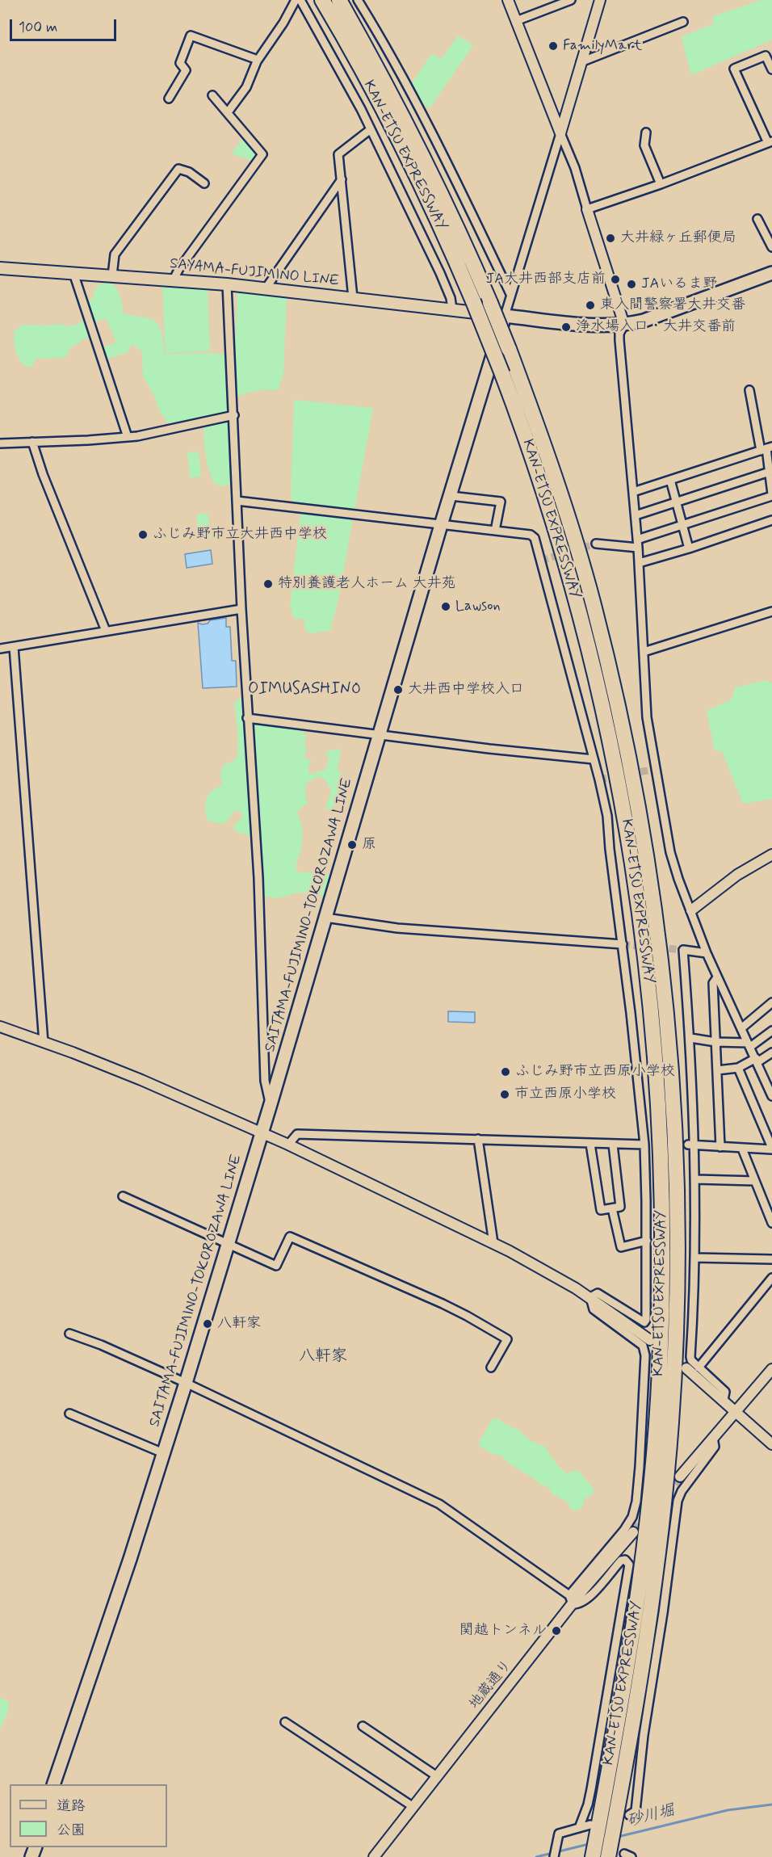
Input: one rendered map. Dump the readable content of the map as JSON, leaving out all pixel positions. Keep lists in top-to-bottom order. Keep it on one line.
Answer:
{"streets":{"highway":["KAN-ETSU EXPRESSWAY"],"main road":["SAYAMA-FUJIMINO LINE","SAITAMA-FUJIMINO-TOKOROZAWA LINE"],"street":["地蔵通り"]},"crossings":[["SAYAMA-FUJIMINO LINE","SAITAMA-FUJIMINO-TOKOROZAWA LINE"]],"districts":["OIMUSASHINO","八軒家"],"water":["砂川堀"],"places":["FamilyMart","大井緑ヶ丘郵便局","JA大井西部支店前","JAいるま野","東入間警察署大井交番","浄水場入口・大井交番前","ふじみ野市立大井西中学校","特別養護老人ホーム 大井苑","Lawson","大井西中学校入口","原","ふじみ野市立西原小学校","市立西原小学校","八軒家","関越トンネル"],"legend":["道路","公園"],"scale_bar":"100 m"}
